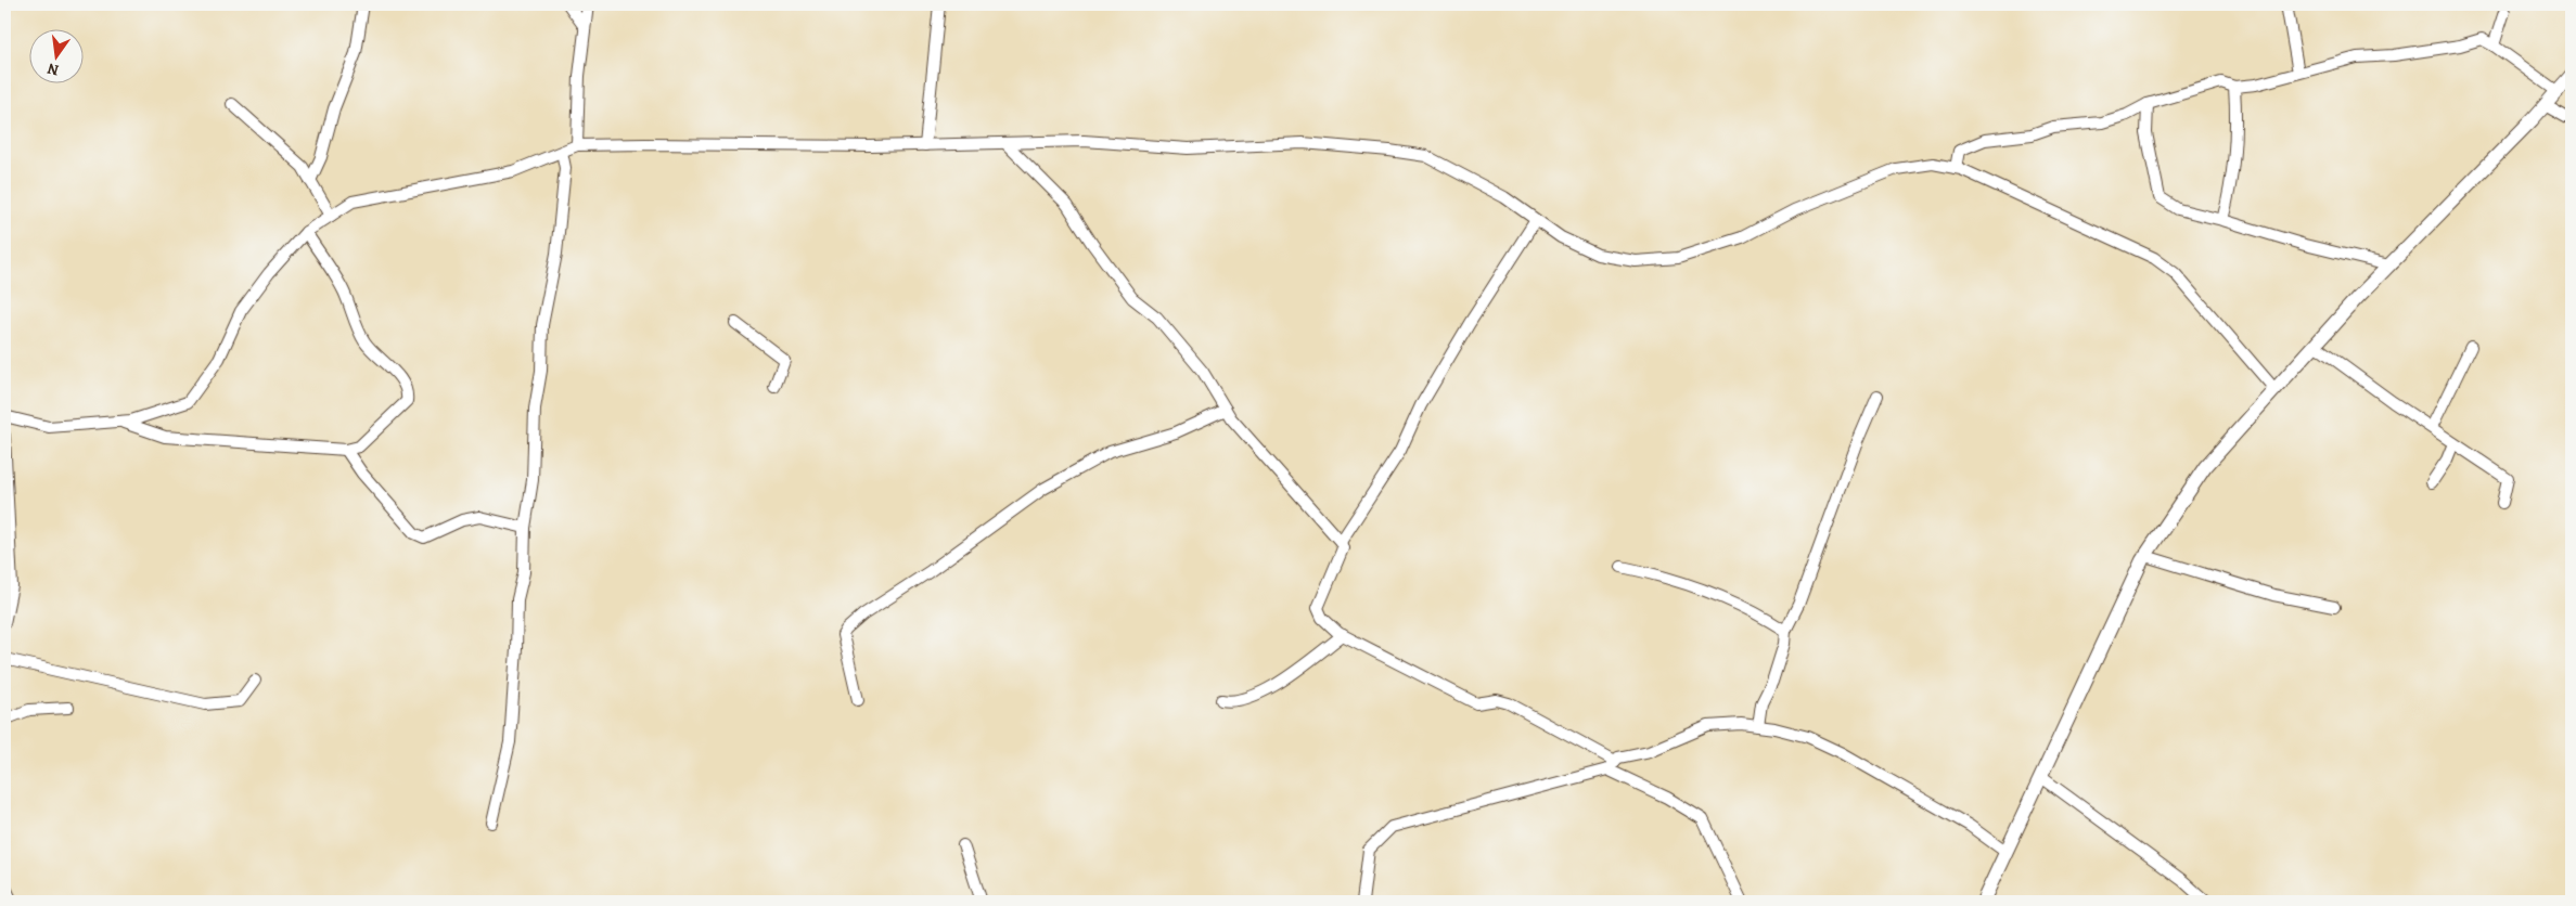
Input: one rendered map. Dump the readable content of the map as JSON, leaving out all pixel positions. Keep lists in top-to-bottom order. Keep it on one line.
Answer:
{"north":"bottom"}
